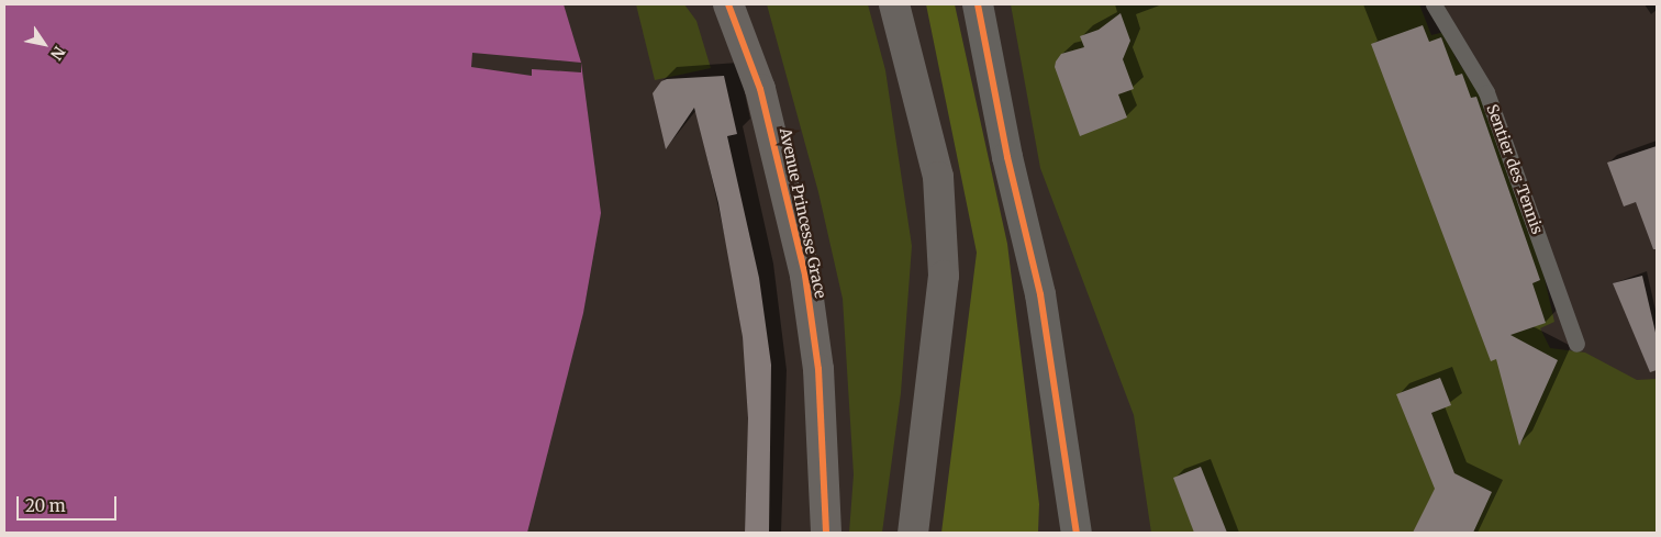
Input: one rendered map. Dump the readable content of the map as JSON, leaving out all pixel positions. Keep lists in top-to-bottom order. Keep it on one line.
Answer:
{"streets":{"street":["Avenue Princesse Grace"],"lane":["Sentier des Tennis"]},"scale_bar":"20 m","north":"bottom right"}
